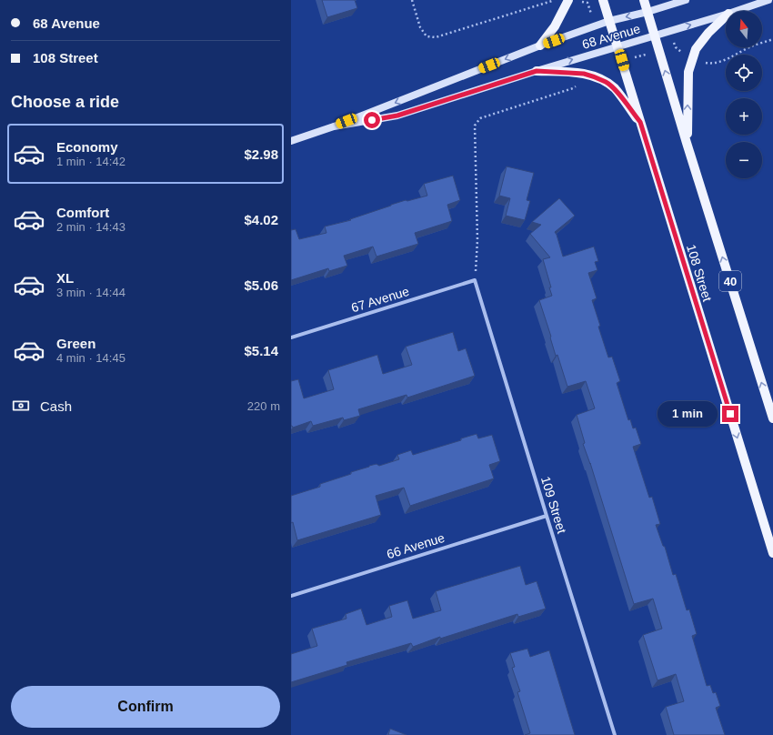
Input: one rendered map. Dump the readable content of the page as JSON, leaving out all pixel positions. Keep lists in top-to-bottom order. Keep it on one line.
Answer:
{"streets":{"main road":["68 Avenue","108 Street","40"],"street":["67 Avenue","109 Street","66 Avenue"]},"crossings":[["68 Avenue","108 Street"],["68 Avenue","40"],["67 Avenue","109 Street"],["109 Street","66 Avenue"]],"north":"top","page":{"banner":["68 Avenue","108 Street"],"map_buttons":["+","−"],"heading":"Choose a ride","list":[{"name":"Economy","note":"1 min · 14:42","value":"$2.98"},{"name":"Comfort","note":"2 min · 14:43","value":"$4.02"},{"name":"XL","note":"3 min · 14:44","value":"$5.06"},{"name":"Green","note":"4 min · 14:45","value":"$5.14"}],"pay":["Cash","220 m"],"bubble":"1 min","buttons":"Confirm"}}
